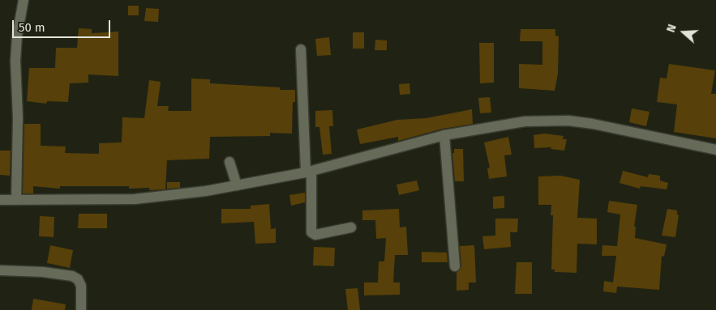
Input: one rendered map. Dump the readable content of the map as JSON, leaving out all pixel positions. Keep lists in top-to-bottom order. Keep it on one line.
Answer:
{"scale_bar":"50 m","north":"left"}
